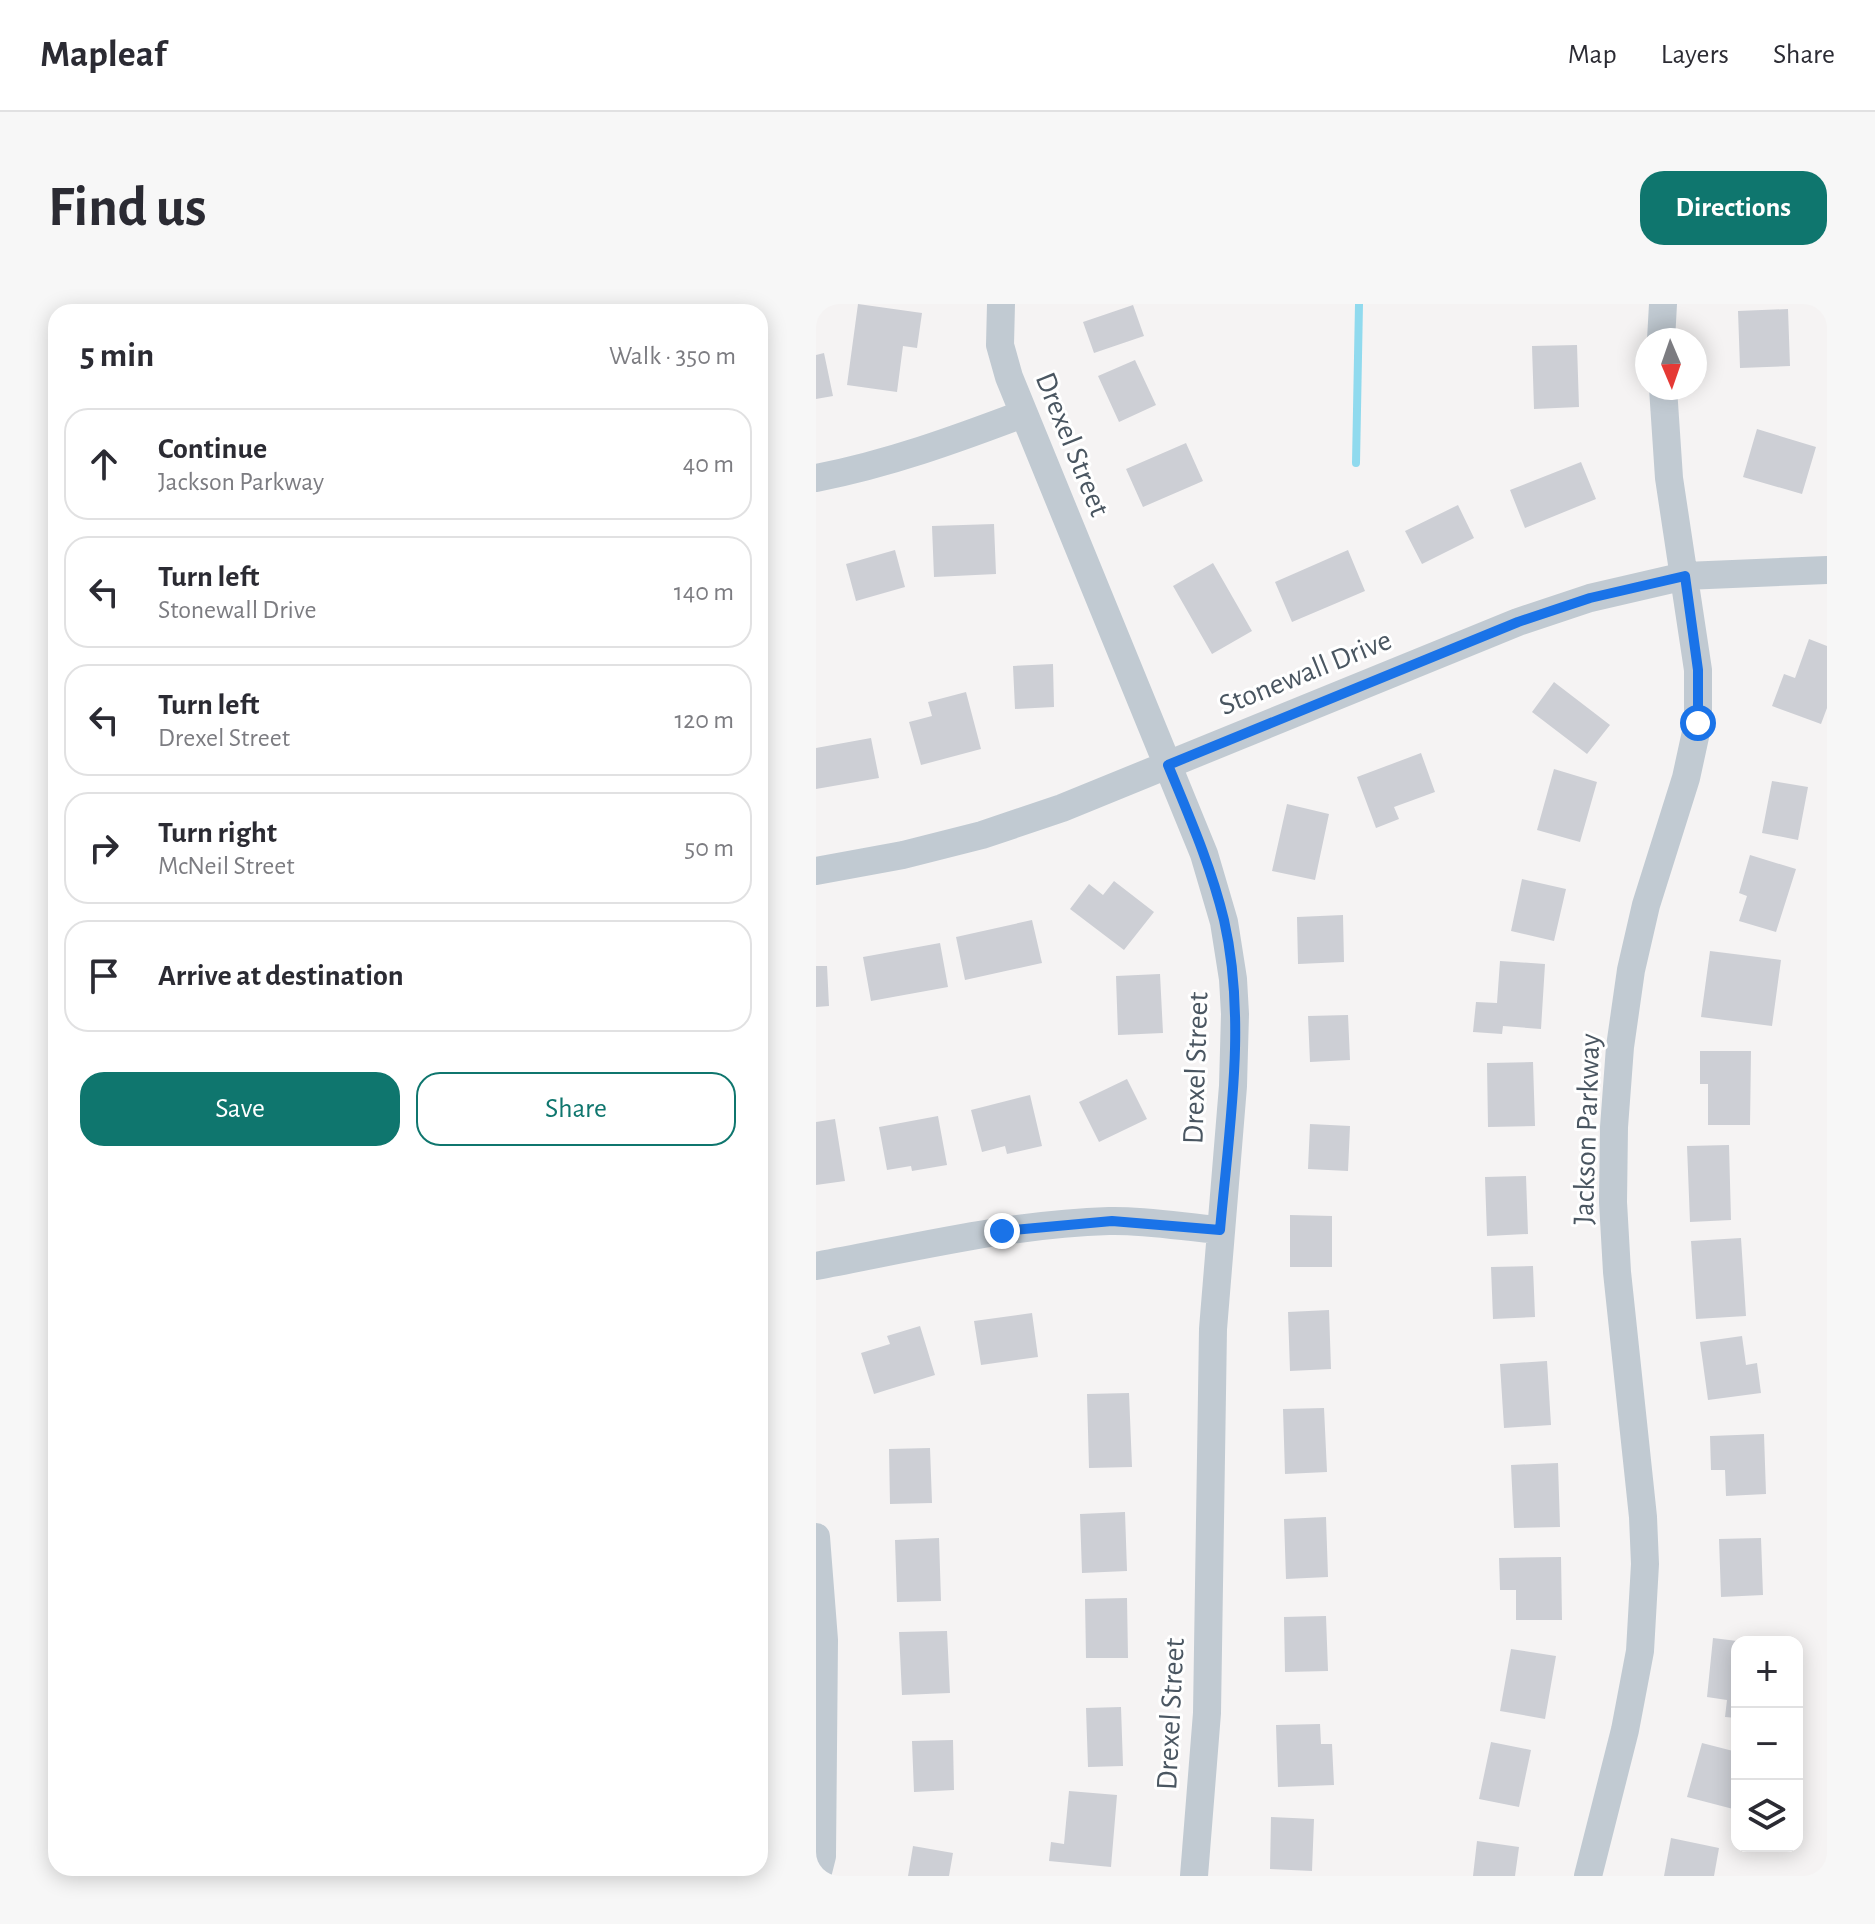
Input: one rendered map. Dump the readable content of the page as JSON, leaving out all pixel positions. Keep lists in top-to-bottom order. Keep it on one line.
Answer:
{"streets":{"street":["Drexel Street","Stonewall Drive","Jackson Parkway"]},"crossings":[["Drexel Street","Stonewall Drive"],["Stonewall Drive","Jackson Parkway"]],"north":"bottom","page":{"header":"Mapleaf","nav":["Map","Layers","Share"],"buttons":["Directions",["Save","Share"]],"title":"Find us","heading":["5 min","Walk · 350 m"],"list":[["Continue","Jackson Parkway","40 m"],["Turn left","Stonewall Drive","140 m"],["Turn left","Drexel Street","120 m"],["Turn right","McNeil Street","50 m"],"Arrive at destination"],"map_buttons":["+","−"]}}
